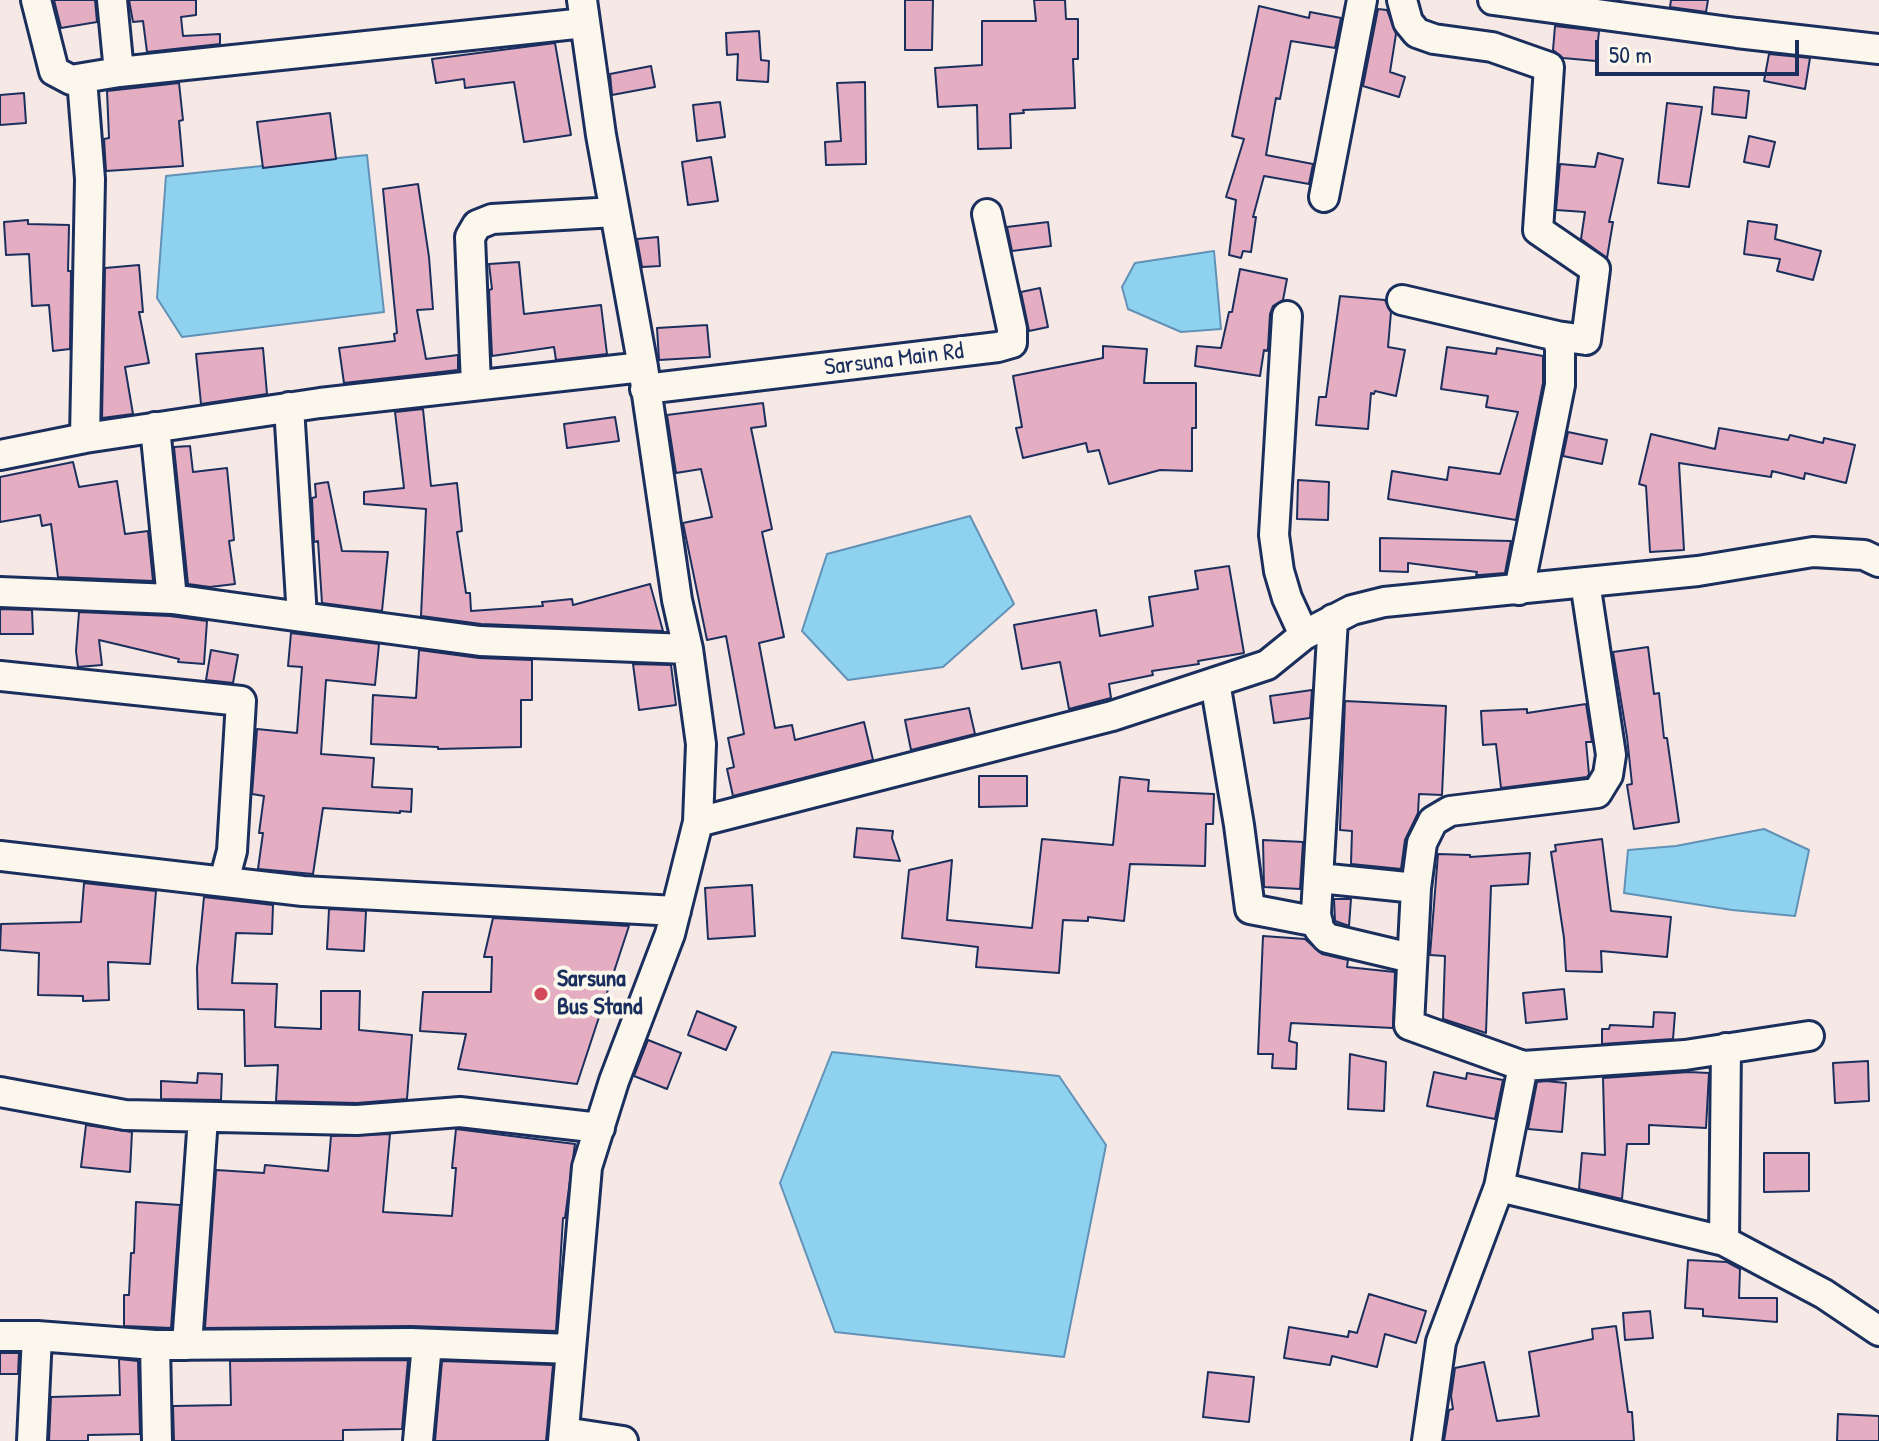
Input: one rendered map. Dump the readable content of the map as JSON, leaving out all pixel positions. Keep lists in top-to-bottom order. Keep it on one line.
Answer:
{"streets":{"street":["Sarsuna Main Rd"]},"places":["Sarsuna Bus Stand"],"scale_bar":"50 m"}
